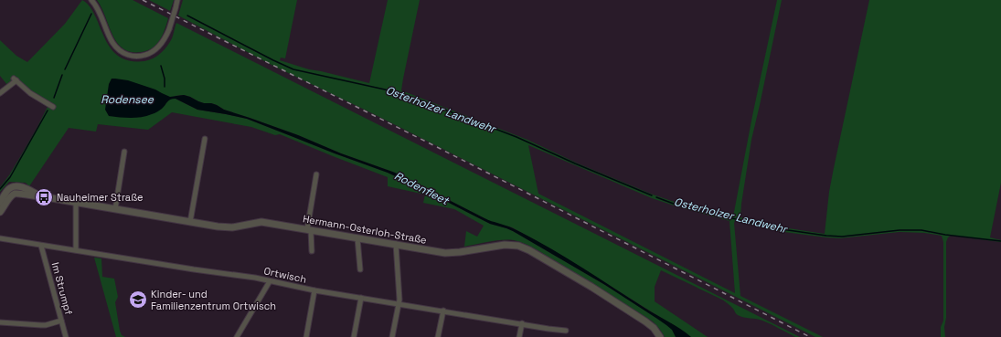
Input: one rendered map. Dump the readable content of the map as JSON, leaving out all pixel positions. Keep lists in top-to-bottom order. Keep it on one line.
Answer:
{"streets":{"street":["Hermann-Osterloh-Straße","Ortwisch","Im Strumpf"]},"crossings":[["Ortwisch","Im Strumpf"]],"water":["Rodensee","Osterholzer Landwehr","Rodenfleet"],"places":{"bus stop":["Nauheimer Straße"],"school or university":["Kinder- und Familienzentrum Ortwisch"]}}
